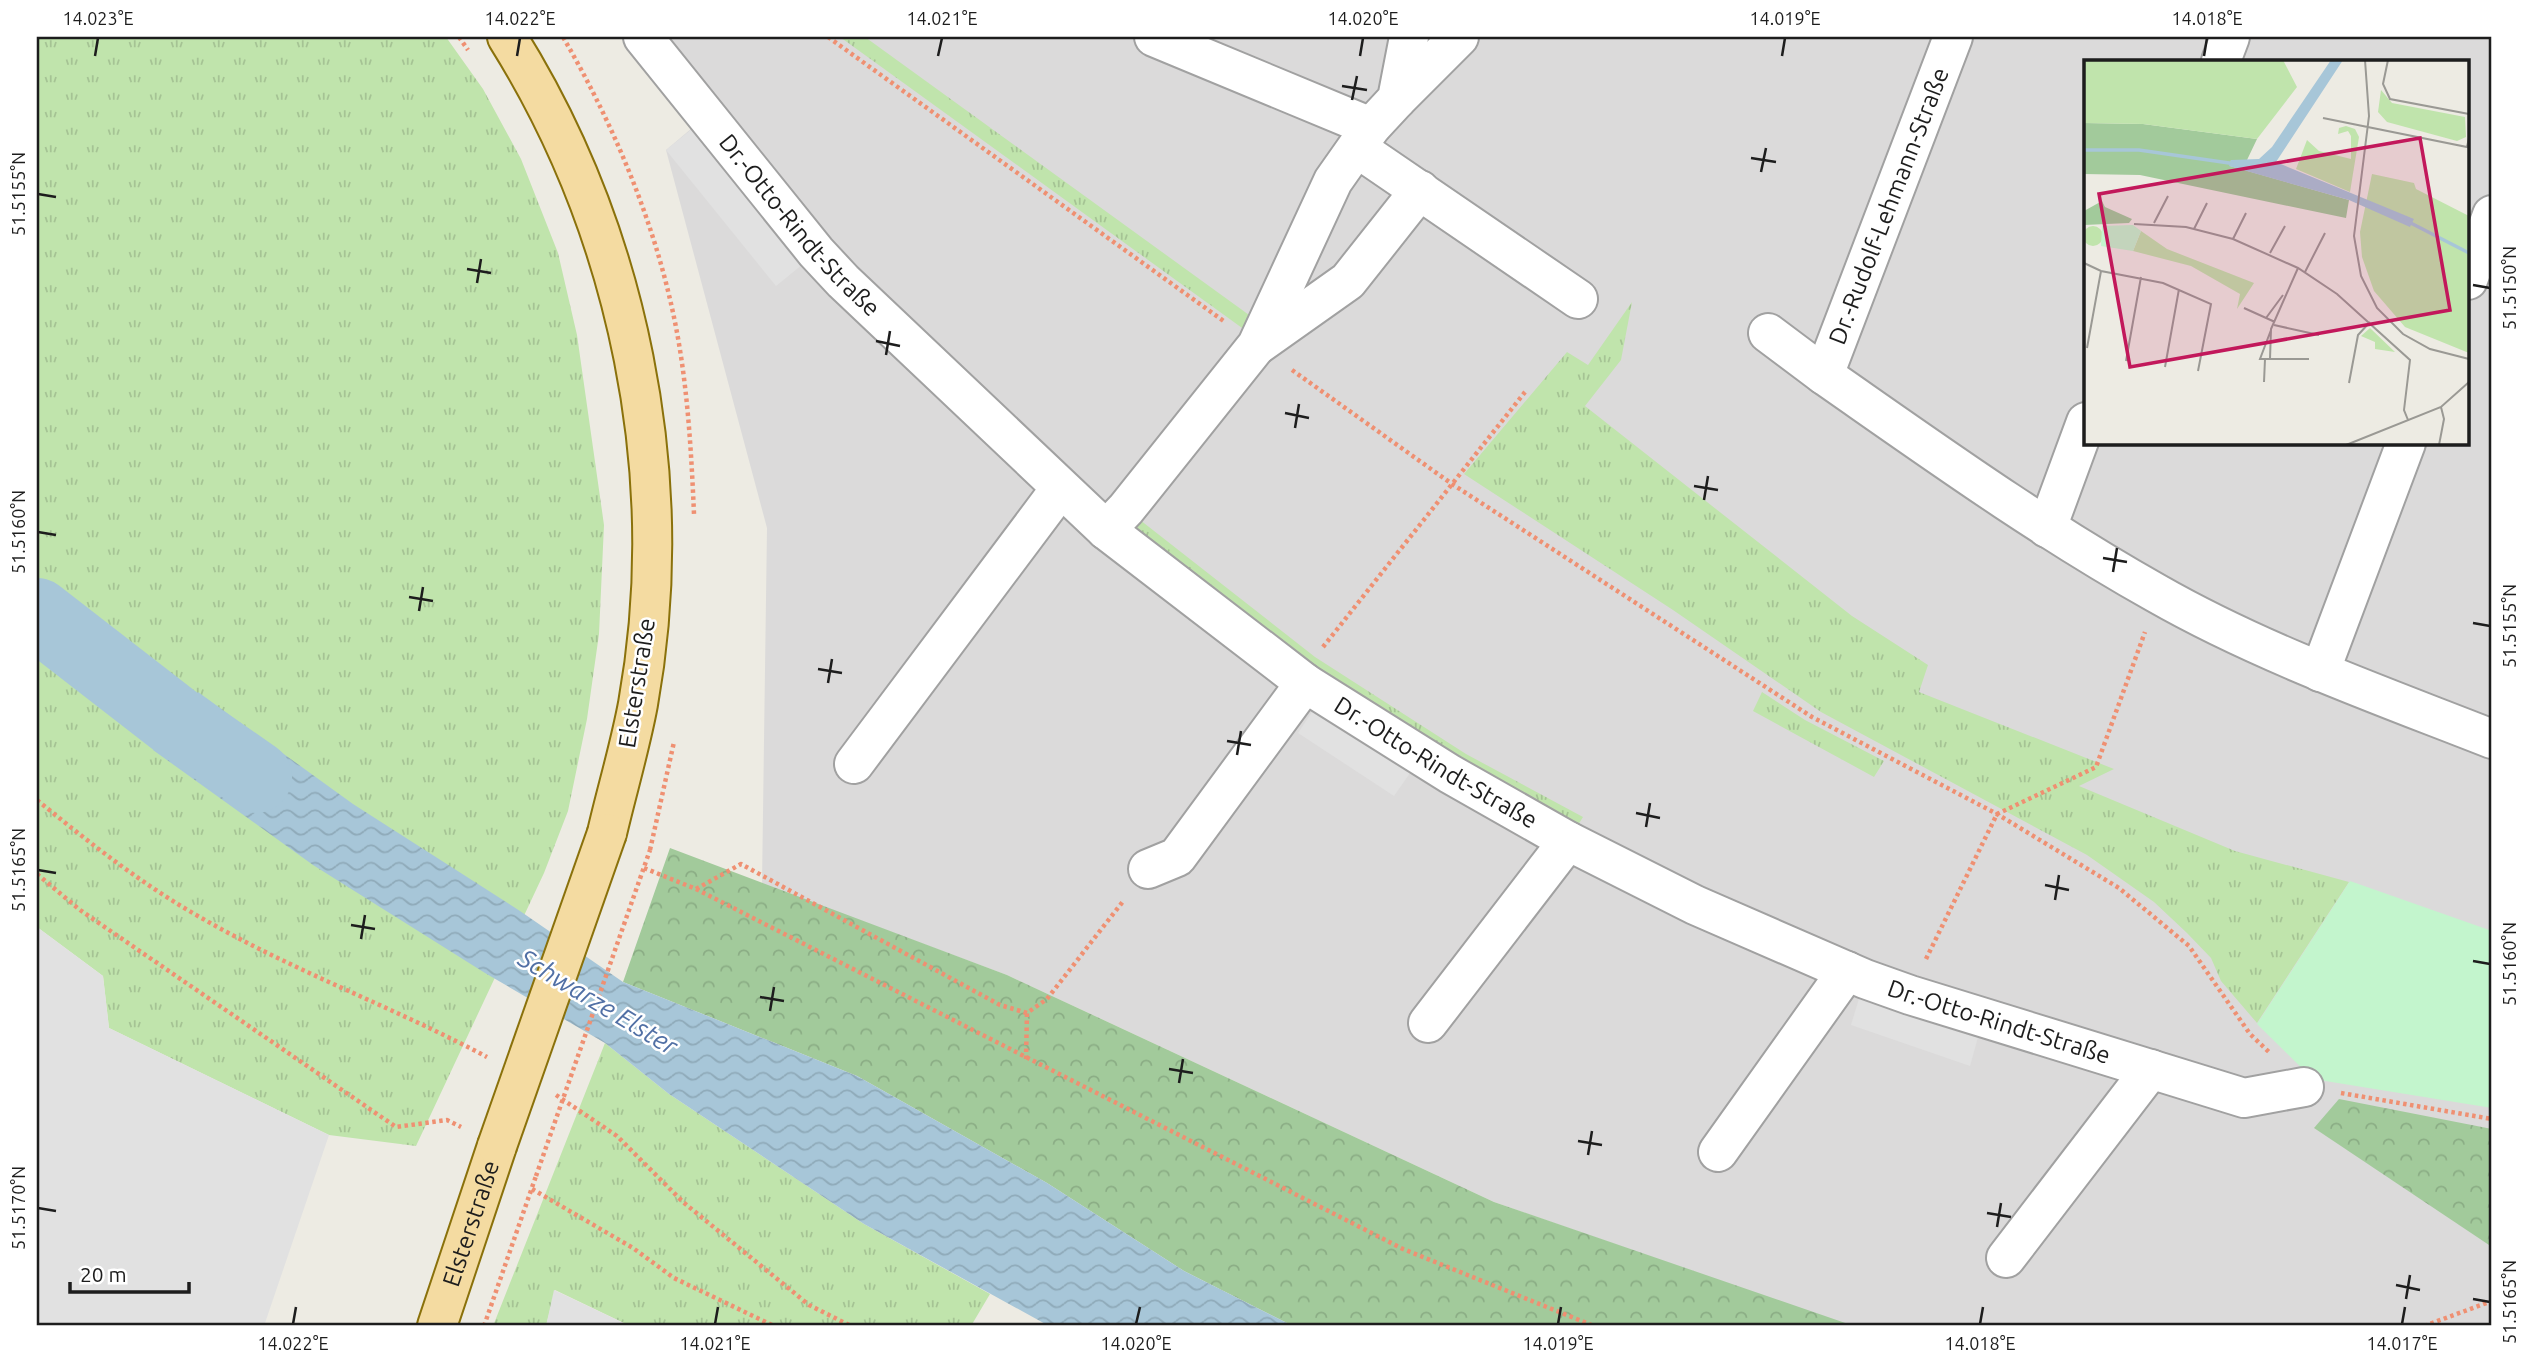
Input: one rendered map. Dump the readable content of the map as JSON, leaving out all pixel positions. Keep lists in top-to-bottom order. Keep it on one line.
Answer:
{"streets":{"main road":["Elsterstraße"],"street":["Dr.-Rudolf-Lehmann-Straße","Dr.-Otto-Rindt-Straße"]},"water":["Schwarze Elster"],"scale_bar":"20 m","coordinates":["14.023°E","14.022°E","14.021°E","14.020°E","14.019°E","14.018°E","51.5155°N","51.5150°N","51.5160°N","51.5165°N","51.5170°N","14.017°E"]}
